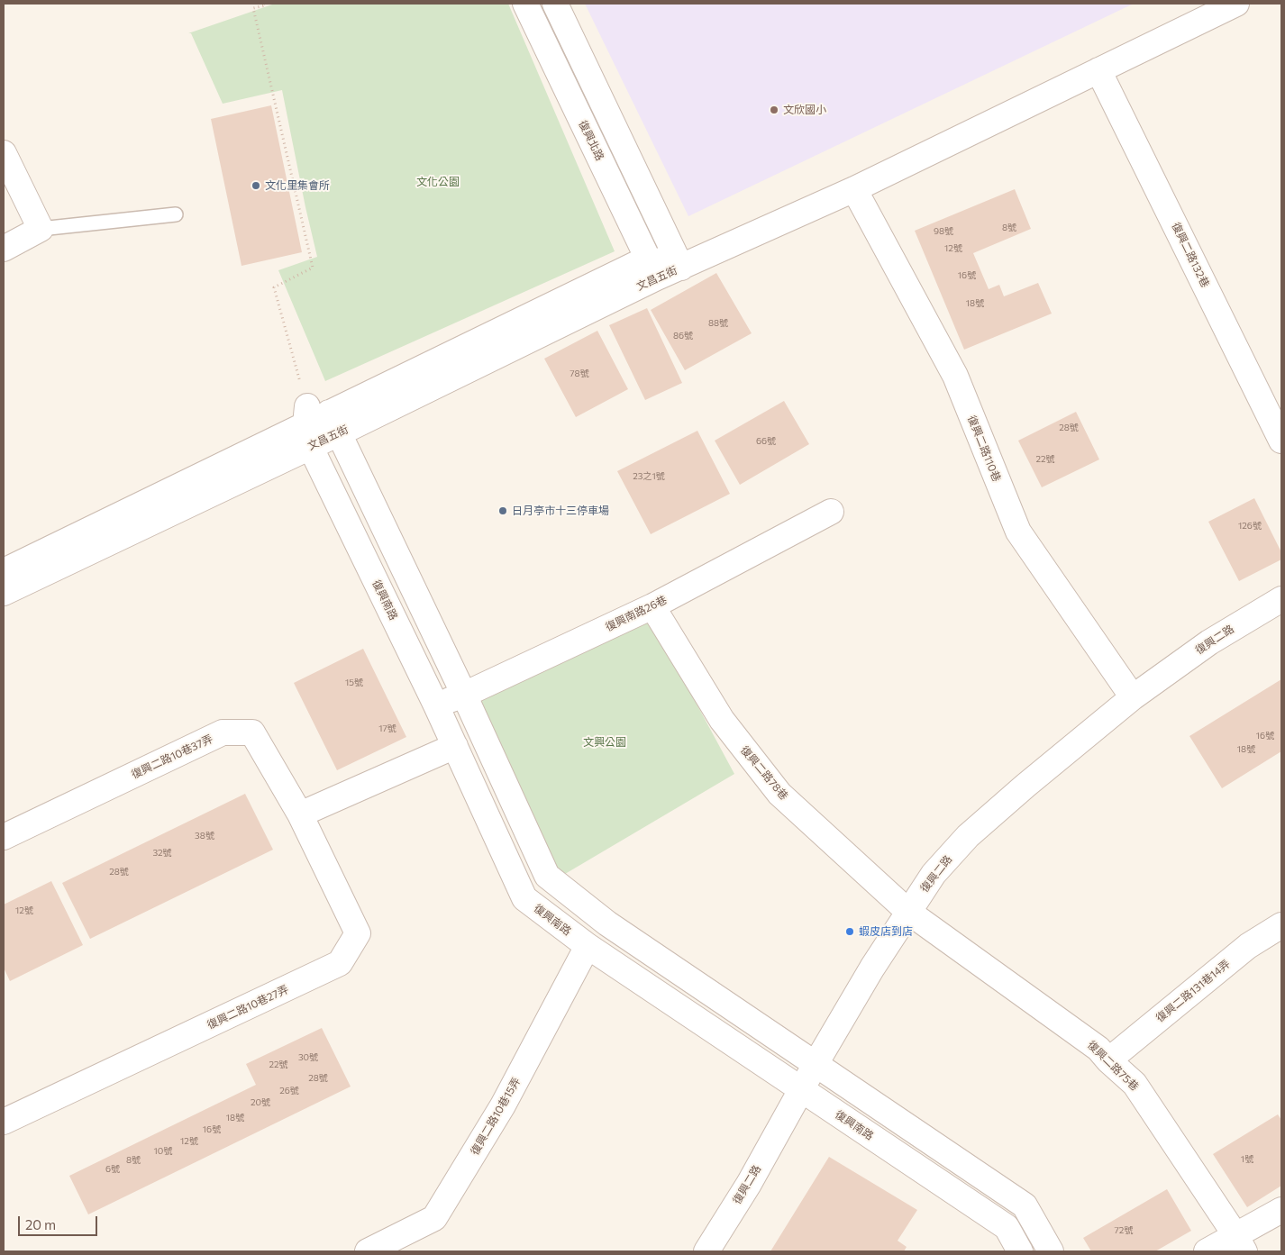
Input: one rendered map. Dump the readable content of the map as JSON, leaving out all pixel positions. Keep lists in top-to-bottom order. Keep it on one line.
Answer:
{"streets":{"street":["復興北路","復興二路132巷","文昌五街","復興二路110巷","復興南路","復興南路26巷","復興二路","復興二路10巷37弄","復興二路78巷","復興二路131巷14弄","復興二路10巷27弄","復興二路75巷","復興二路10巷15弄"]},"crossings":[["復興北路","文昌五街"],["文昌五街","復興南路"],["復興二路110巷","復興二路"],["復興南路","復興南路26巷"],["復興南路","復興二路"],["復興南路","復興二路10巷15弄"],["復興南路26巷","復興二路78巷"],["復興二路","復興二路78巷"],["復興二路","復興二路75巷"],["復興二路10巷37弄","復興二路10巷27弄"],["復興二路78巷","復興二路75巷"],["復興二路131巷14弄","復興二路75巷"]],"parks":["文化公園","文興公園"],"places":["文欣國小","文化里集會所","日月亭市十三停車場","蝦皮店到店"],"house_numbers":["8號","98號","12號","16號","18號","88號","86號","78號","28號","66號","22號","23之1號","126號","15號","17號","16號","18號","38號","32號","28號","12號","30號","22號","28號","26號","20號","18號","16號","12號","10號","1號","8號","6號","72號"],"scale_bar":"20 m"}
